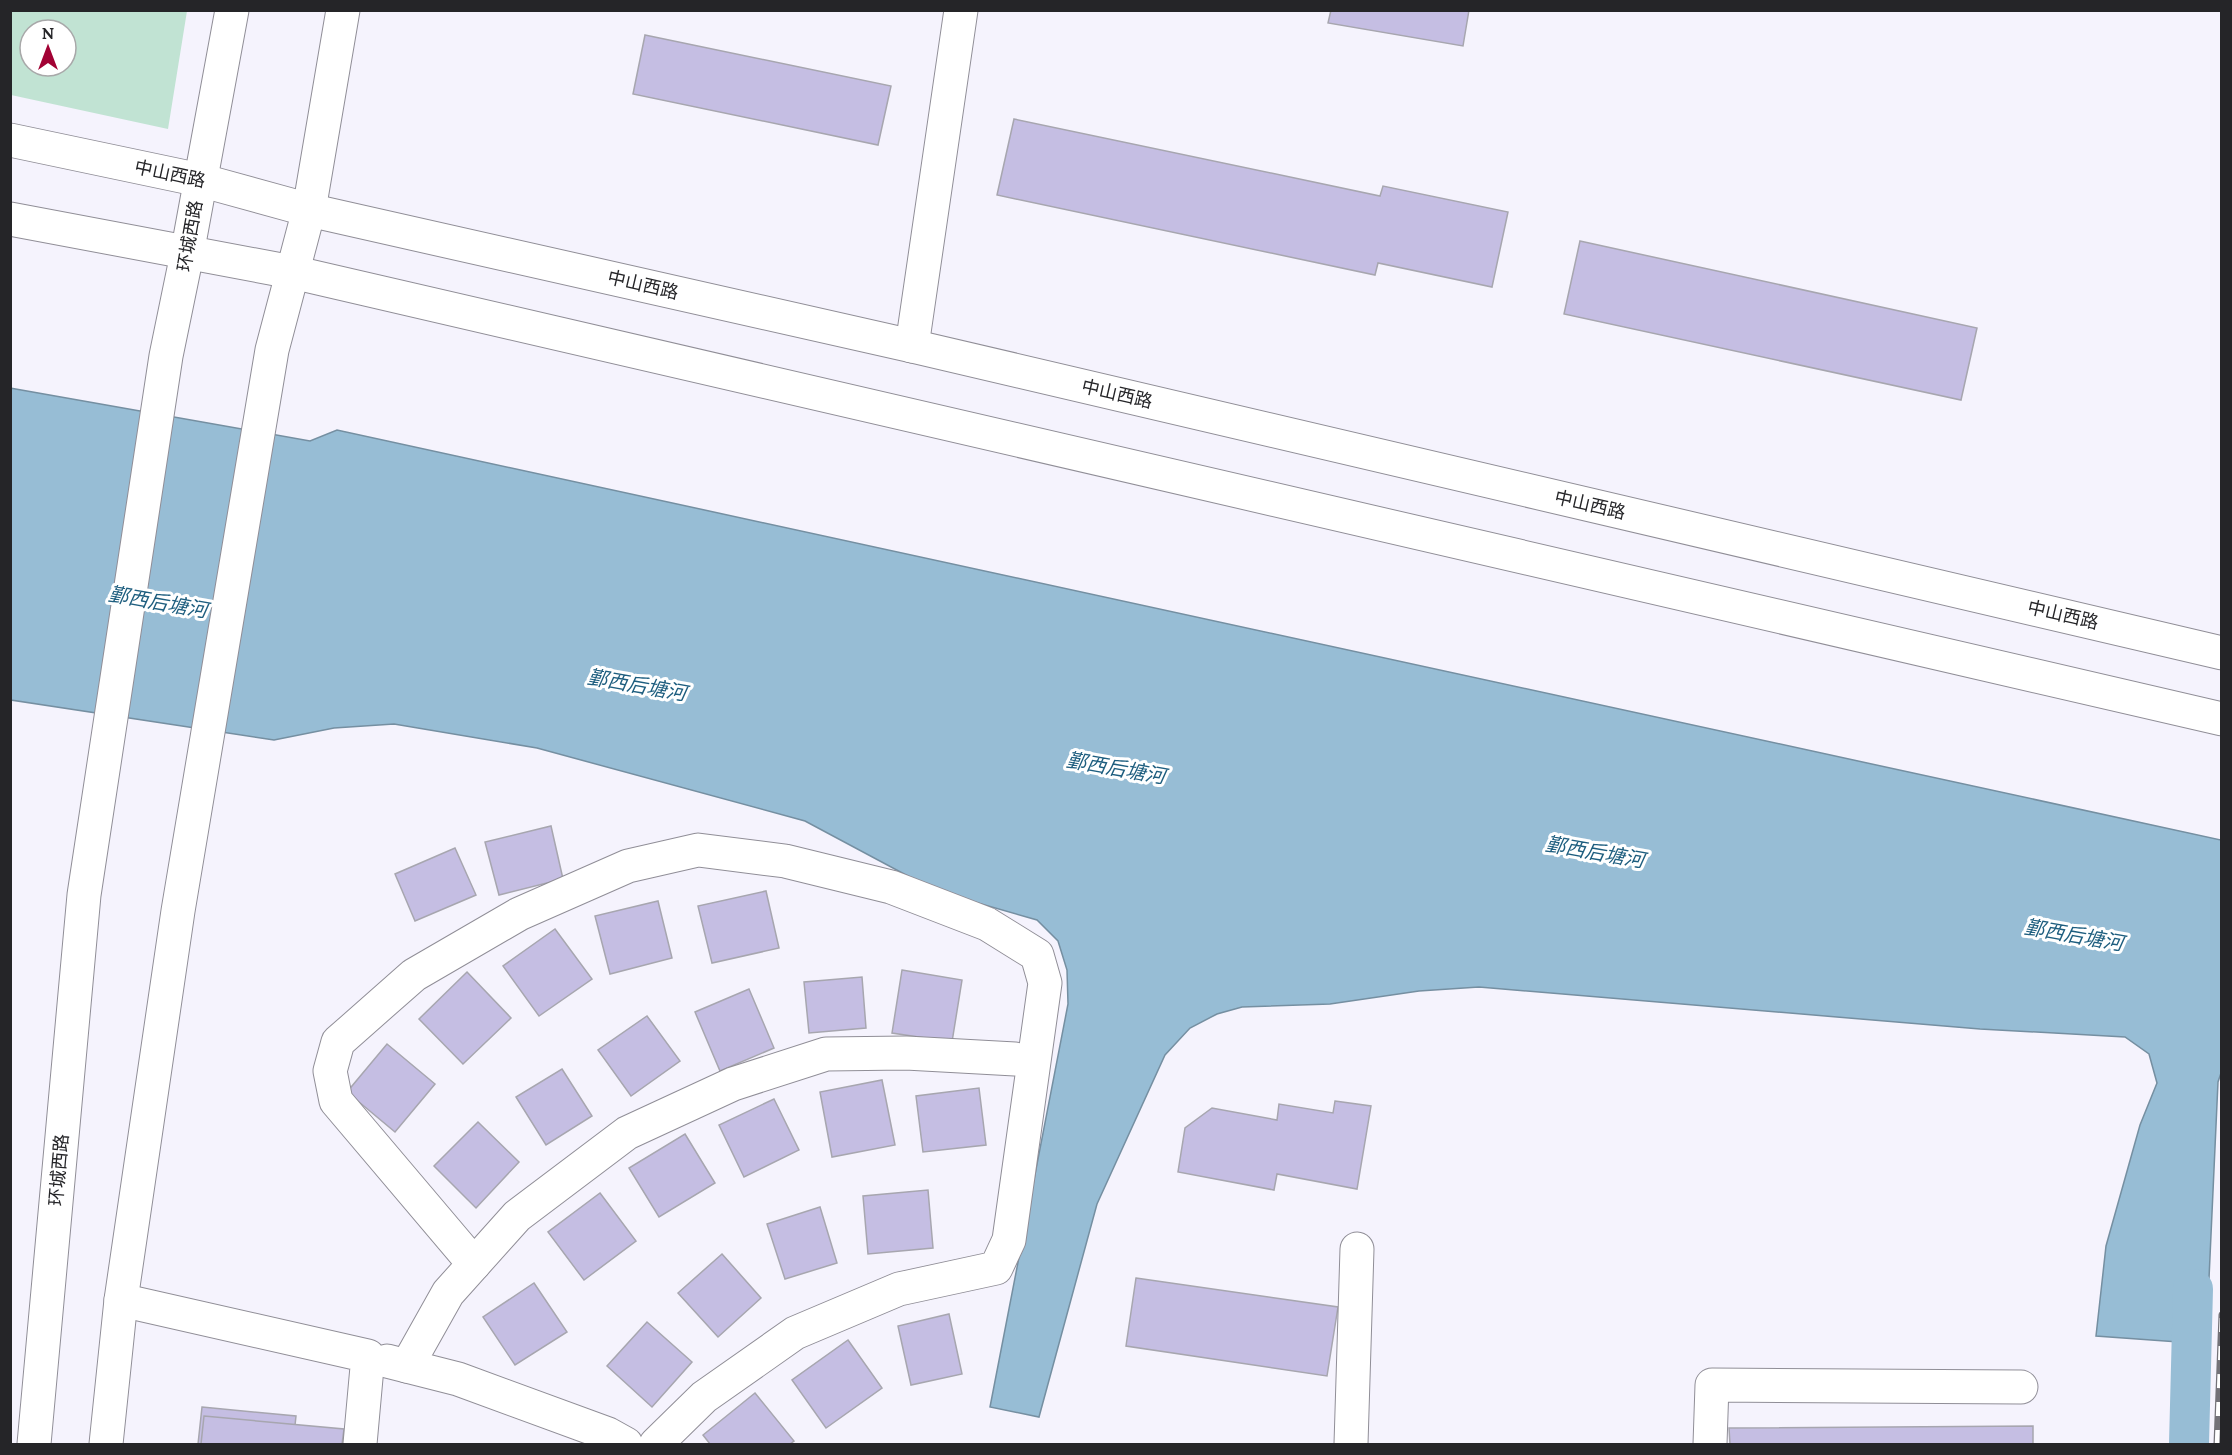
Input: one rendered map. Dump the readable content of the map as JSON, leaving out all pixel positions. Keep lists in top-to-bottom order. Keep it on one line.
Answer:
{"streets":{"main road":["中山西路","环城西路"]},"crossings":[["中山西路","环城西路"]],"water":["鄞西后塘河"],"north":"top"}
